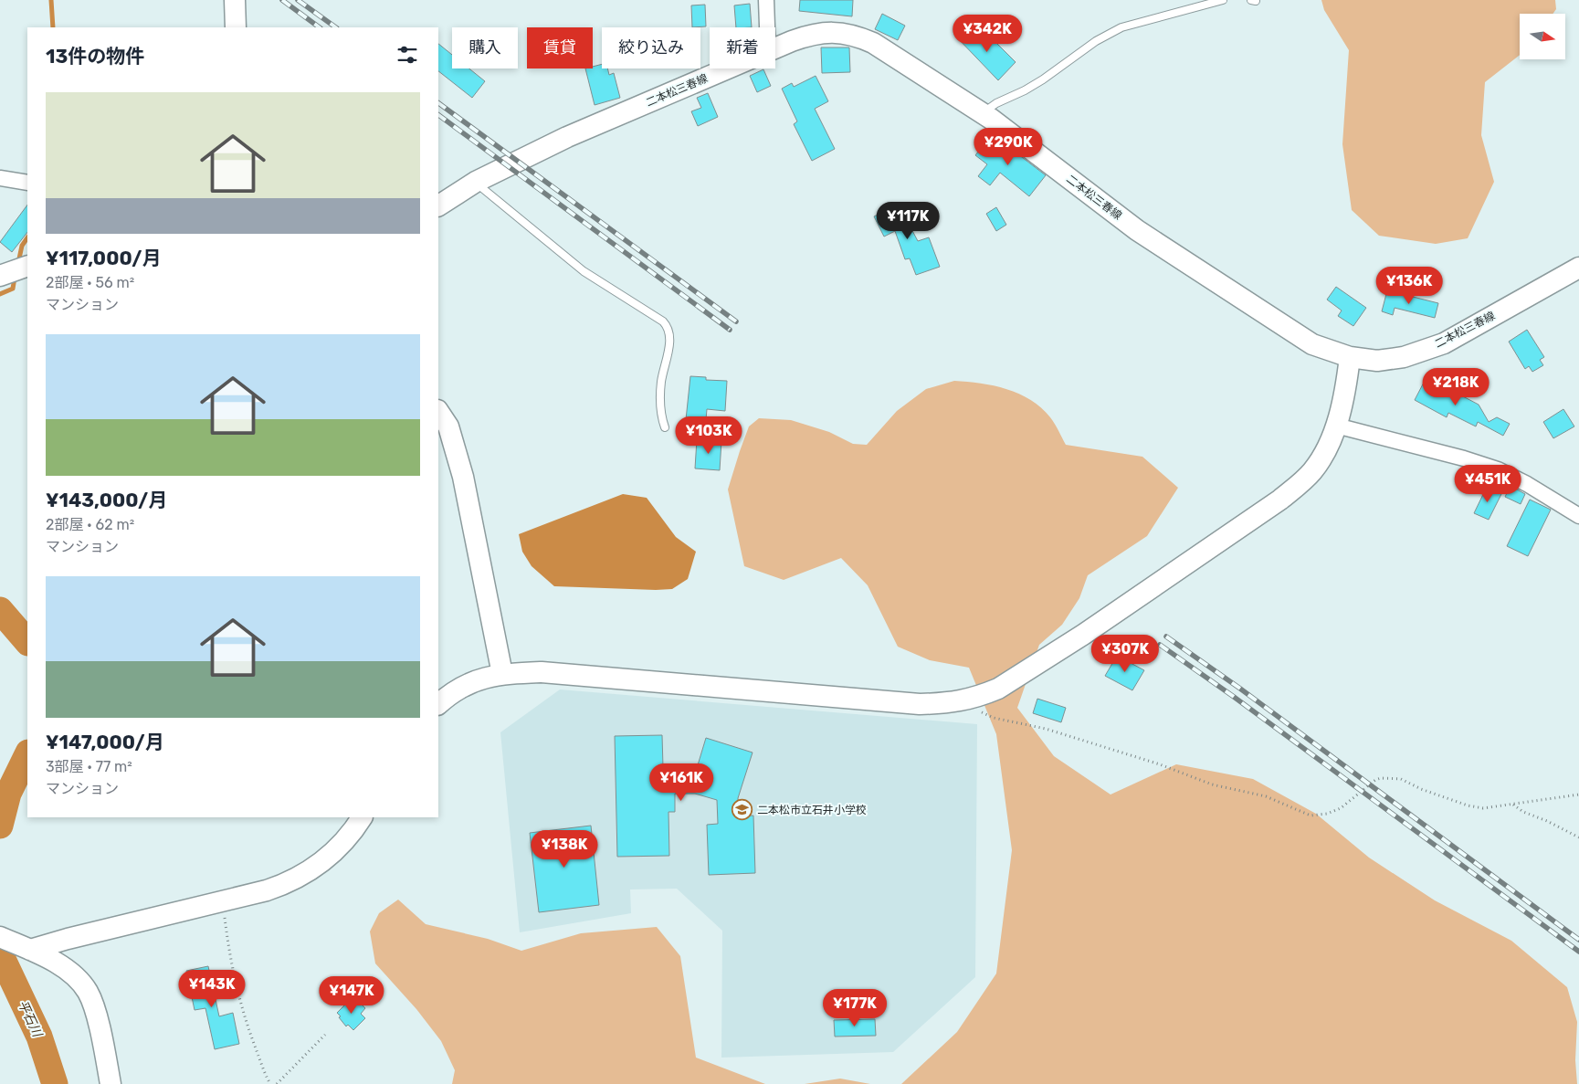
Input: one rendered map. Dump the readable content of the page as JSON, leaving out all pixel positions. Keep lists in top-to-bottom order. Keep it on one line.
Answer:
{"streets":{"street":["二本松三春線"]},"water":["平石川"],"places":{"school or university":["二本松市立石井小学校"]},"north":"right","page":{"price":["¥342K","¥290K","¥117K","¥136K","¥218K","¥103K","¥451K","¥307K","¥161K","¥138K","¥143K","¥147K","¥177K"],"chip":["購入","賃貸","絞り込み","新着"],"heading":"13件の物件","list":[{"name":"¥117,000/月","note":"2部屋 · 56 m² · マンション"},{"name":"¥143,000/月","note":"2部屋 · 62 m² · マンション"},{"name":"¥147,000/月","note":"3部屋 · 77 m² · マンション"}]}}
